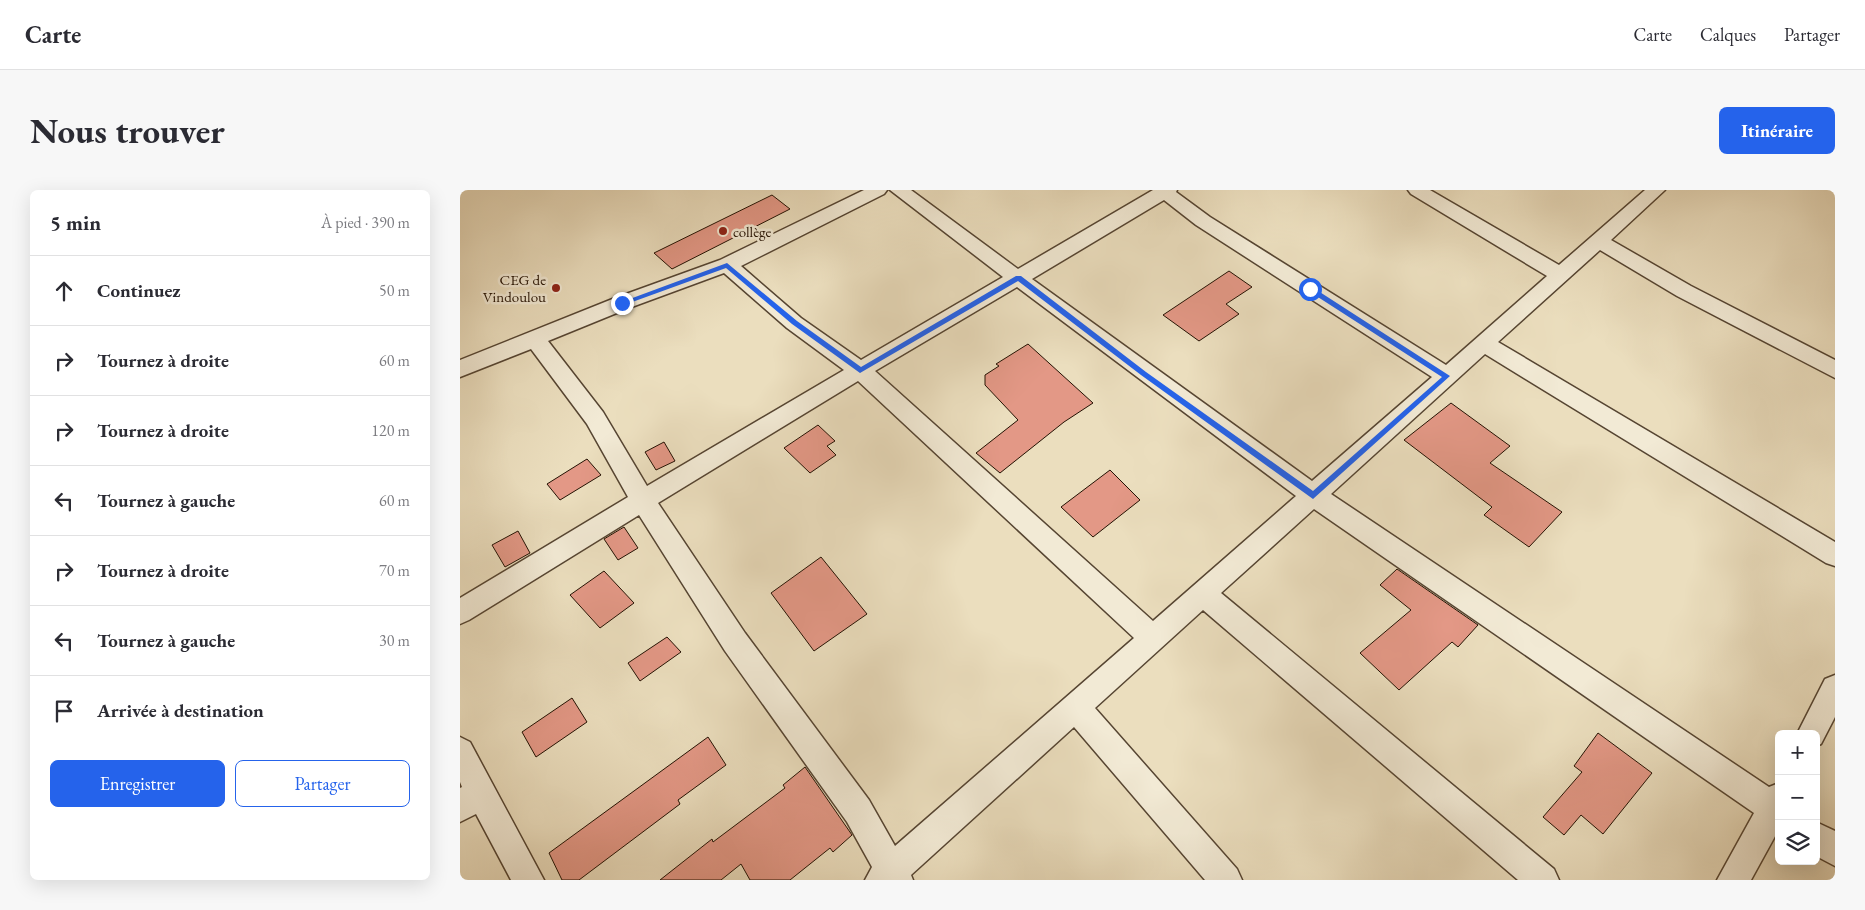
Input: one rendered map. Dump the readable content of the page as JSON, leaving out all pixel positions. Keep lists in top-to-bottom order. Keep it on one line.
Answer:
{"places":["collège","CEG de Vindoulou"],"page":{"header":"Carte","nav":["Carte","Calques","Partager"],"buttons":["Itinéraire",["Enregistrer","Partager"]],"title":"Nous trouver","heading":["5 min","À pied · 390 m"],"list":[["Continuez","50 m"],["Tournez à droite","60 m"],["Tournez à droite","120 m"],["Tournez à gauche","60 m"],["Tournez à droite","70 m"],["Tournez à gauche","30 m"],"Arrivée à destination"],"map_buttons":["+","−"]}}
